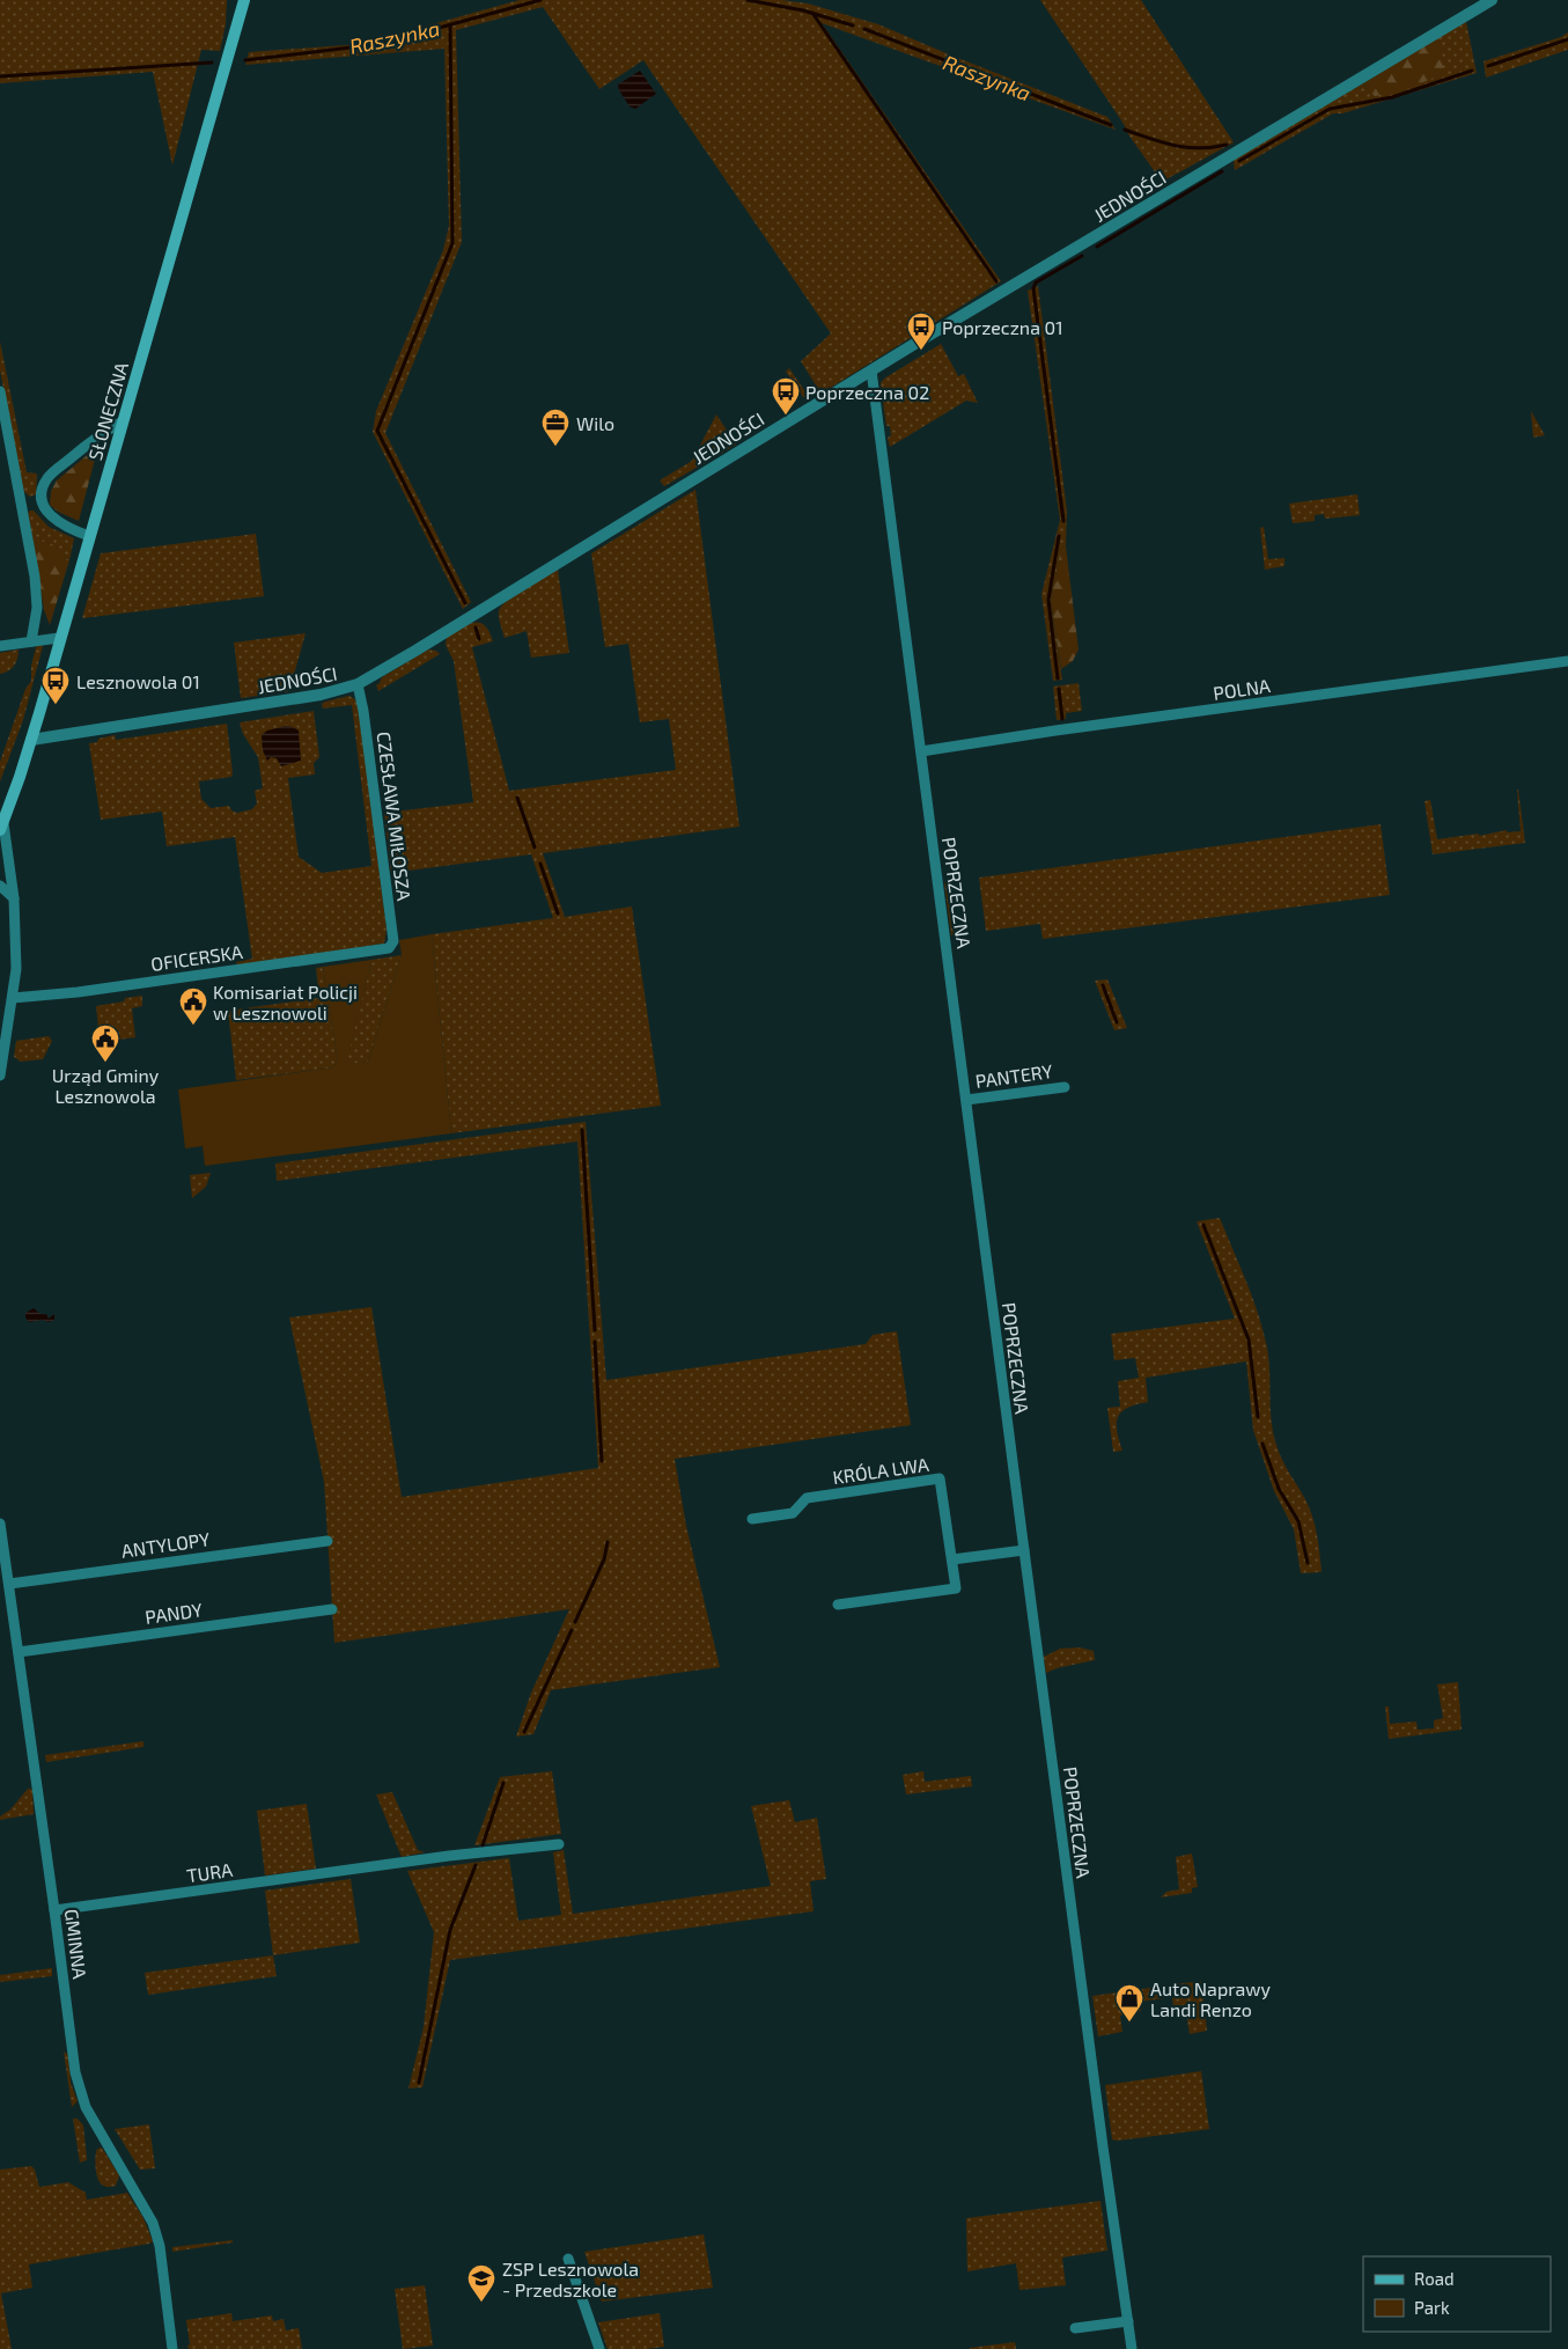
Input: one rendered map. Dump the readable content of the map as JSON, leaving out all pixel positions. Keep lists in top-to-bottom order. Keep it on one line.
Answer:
{"streets":{"main road":["SŁONECZNA"],"street":["JEDNOŚCI","POLNA","CZESŁAWA MIŁOSZA","POPRZECZNA","OFICERSKA","PANTERY","KRÓLA LWA","ANTYLOPY","PANDY","TURA","GMINNA"]},"crossings":[["JEDNOŚCI","SŁONECZNA"],["JEDNOŚCI","CZESŁAWA MIŁOSZA"],["JEDNOŚCI","POPRZECZNA"],["POLNA","POPRZECZNA"],["CZESŁAWA MIŁOSZA","OFICERSKA"],["POPRZECZNA","PANTERY"],["ANTYLOPY","GMINNA"],["PANDY","GMINNA"],["TURA","GMINNA"]],"water":["Raszynka"],"places":{"bus stop":["Poprzeczna 01","Poprzeczna 02","Lesznowola 01"],"office":["Wilo"],"public building":["Komisariat Policji w Lesznowoli","Urząd Gminy Lesznowola"],"shop":["Auto Naprawy Landi Renzo"],"school or university":["ZSP Lesznowola - Przedszkole"]},"legend":["Road","Park"]}
